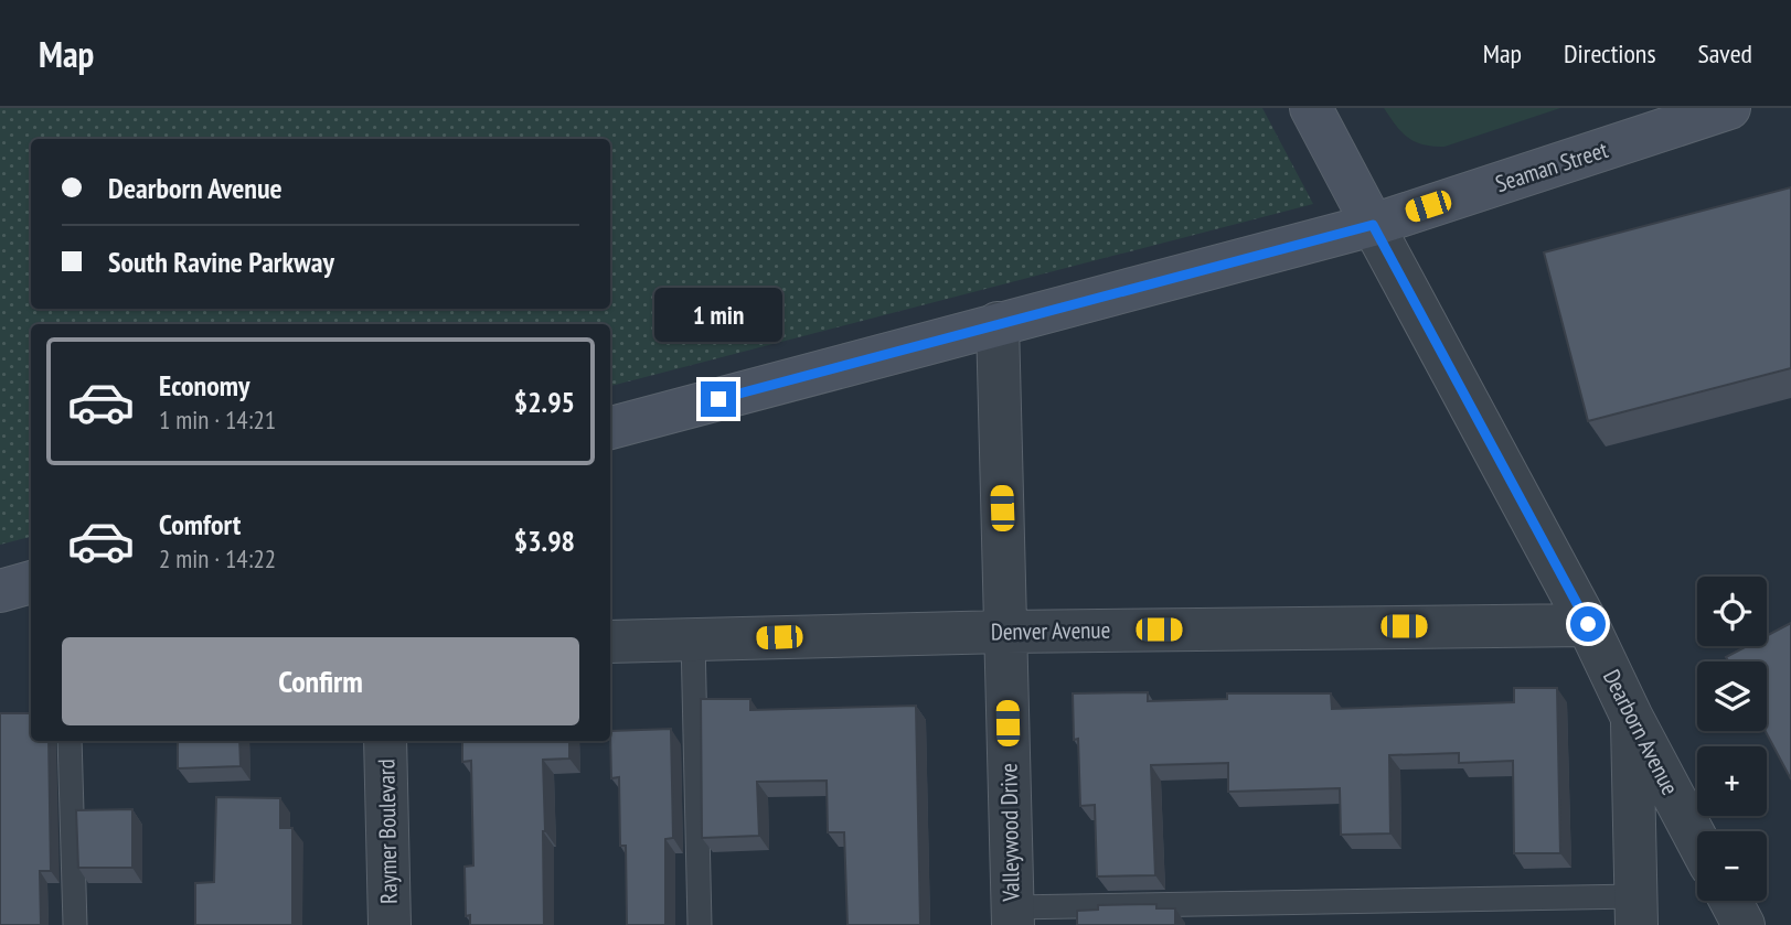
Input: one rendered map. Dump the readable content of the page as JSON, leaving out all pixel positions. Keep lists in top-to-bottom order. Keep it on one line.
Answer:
{"streets":{"street":["Seaman Street","Denver Avenue","Dearborn Avenue","Raymer Boulevard","Valleywood Drive"]},"crossings":[["Seaman Street","Dearborn Avenue"],["Seaman Street","Valleywood Drive"],["Denver Avenue","Dearborn Avenue"],["Denver Avenue","Valleywood Drive"]],"page":{"header":"Map","nav":["Map","Directions","Saved"],"banner":["Dearborn Avenue","South Ravine Parkway"],"bubble":"1 min","list":[{"name":"Economy","note":"1 min · 14:21","value":"$2.95"},{"name":"Comfort","note":"2 min · 14:22","value":"$3.98"}],"map_buttons":["+","−"],"buttons":"Confirm"}}
